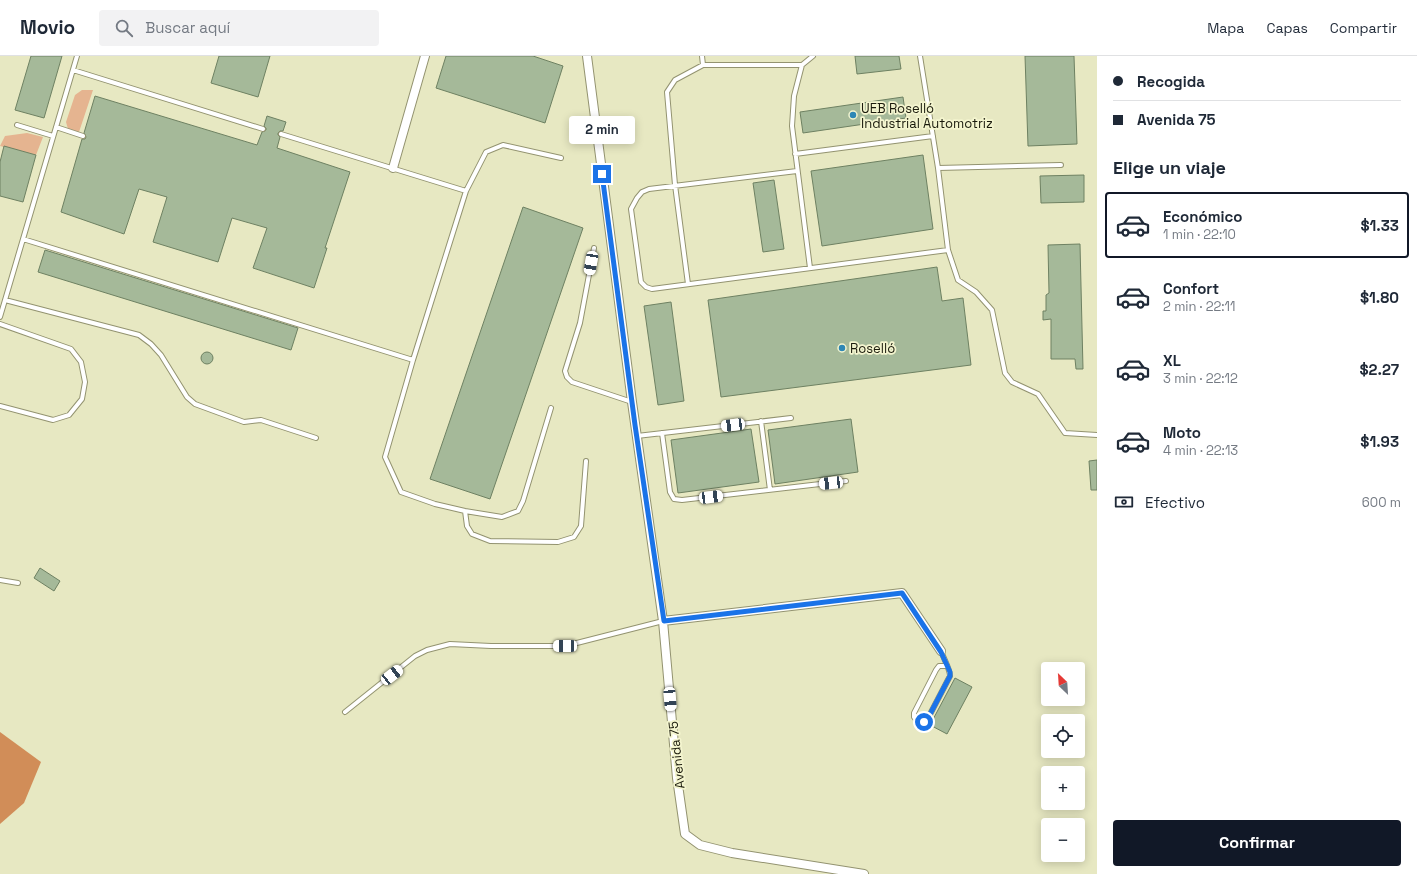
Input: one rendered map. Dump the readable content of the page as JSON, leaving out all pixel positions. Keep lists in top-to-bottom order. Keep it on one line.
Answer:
{"streets":{"street":["Avenida 75"]},"places":["UEB Roselló Industrial Automotriz","Roselló"],"north":"top left","page":{"header":"Movio","search":"Buscar aquí","nav":["Mapa","Capas","Compartir"],"banner":["Recogida","Avenida 75"],"bubble":"2 min","heading":"Elige un viaje","list":[{"name":"Económico","note":"1 min · 22:10","value":"$1.33"},{"name":"Confort","note":"2 min · 22:11","value":"$1.80"},{"name":"XL","note":"3 min · 22:12","value":"$2.27"},{"name":"Moto","note":"4 min · 22:13","value":"$1.93"}],"pay":["Efectivo","600 m"],"map_buttons":["+","−"],"buttons":"Confirmar"}}
